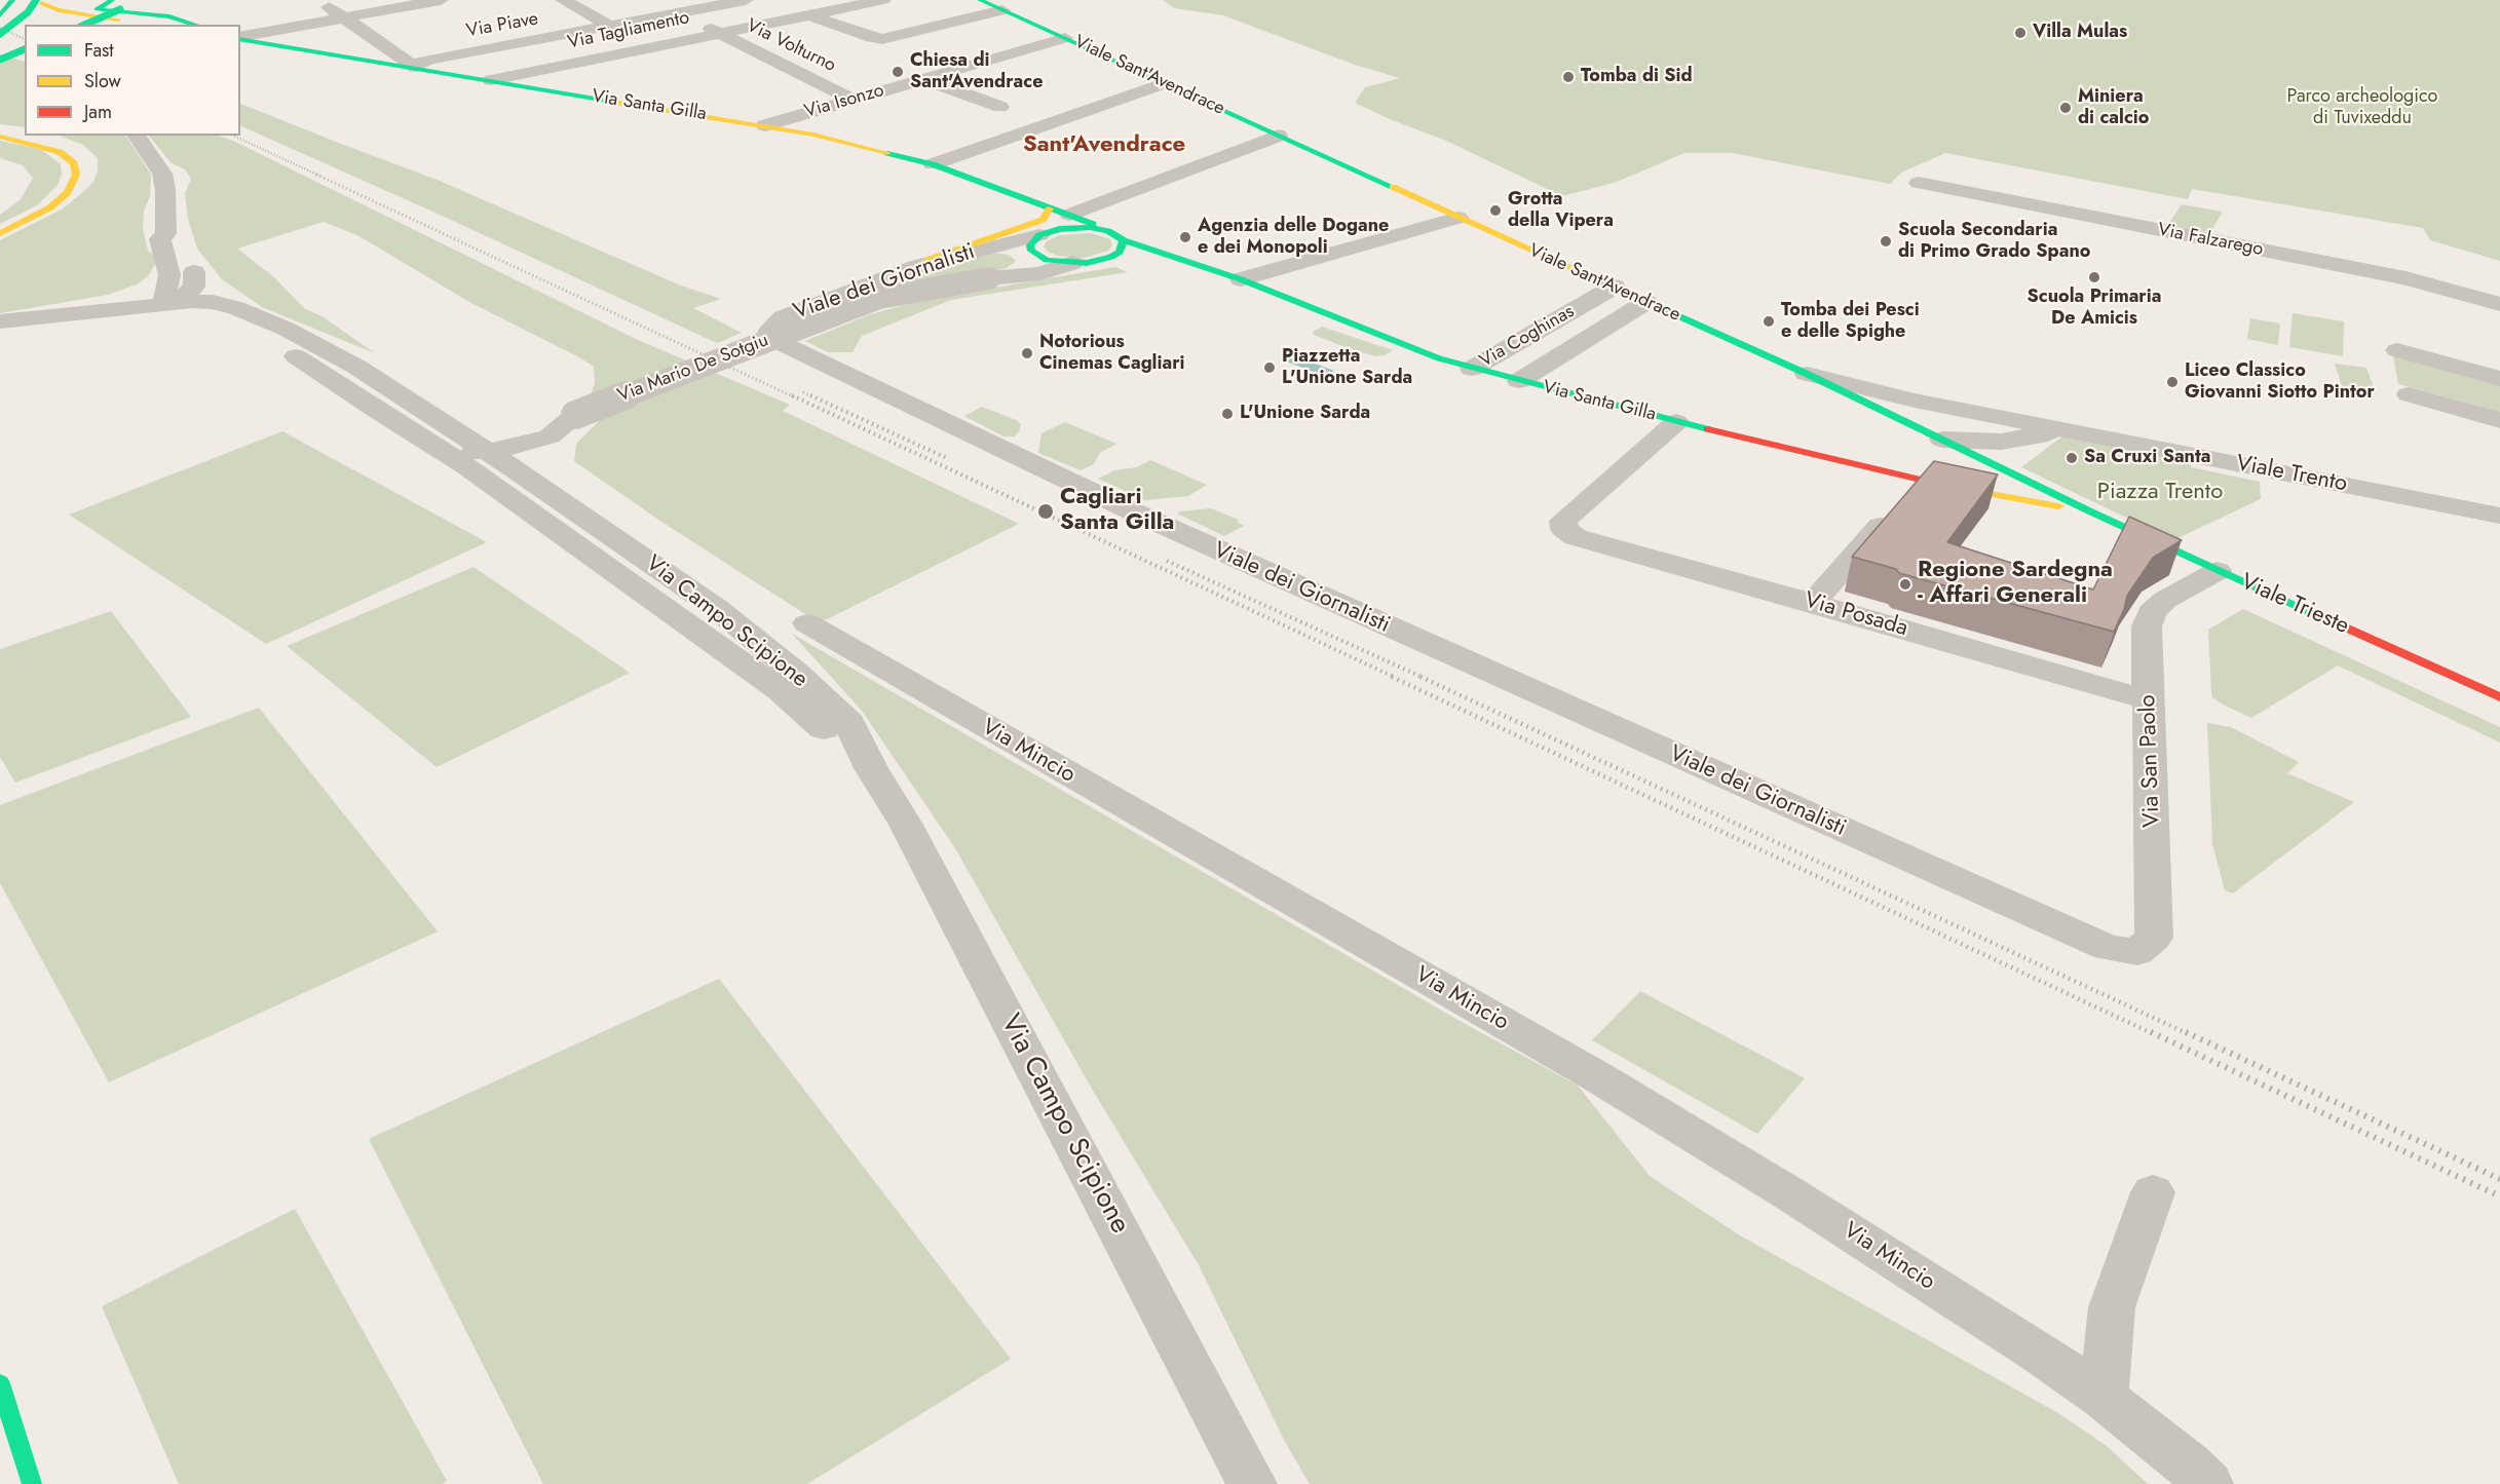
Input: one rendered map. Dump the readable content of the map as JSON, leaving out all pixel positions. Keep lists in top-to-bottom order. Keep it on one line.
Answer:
{"streets":{"main road":["Viale Sant'Avendrace","Via Santa Gilla","Viale Trieste"],"street":["Via Piave","Via Tagliamento","Via Volturno","Via Isonzo","Via Falzarego","Viale dei Giornalisti","Via Coghinas","Via Mario De Sotgiu","Viale Trento","Via Posada","Via Campo Scipione","Via Mincio","Via San Paolo"]},"crossings":[["Via Piave","Via Volturno"],["Via Piave","Via Santa Gilla"],["Via Tagliamento","Via Volturno"],["Via Tagliamento","Via Santa Gilla"],["Via Volturno","Via Isonzo"],["Viale Sant'Avendrace","Via Isonzo"],["Viale Sant'Avendrace","Via Santa Gilla"],["Viale Sant'Avendrace","Viale dei Giornalisti"],["Viale Sant'Avendrace","Via Coghinas"],["Viale Sant'Avendrace","Viale Trento"],["Viale Sant'Avendrace","Viale Trieste"],["Via Isonzo","Via Santa Gilla"],["Via Santa Gilla","Viale dei Giornalisti"],["Via Santa Gilla","Via Coghinas"],["Via Santa Gilla","Via Mario De Sotgiu"],["Via Santa Gilla","Viale Trieste"],["Via Santa Gilla","Via Posada"],["Viale dei Giornalisti","Via Mario De Sotgiu"],["Viale dei Giornalisti","Via San Paolo"],["Via Mario De Sotgiu","Via Campo Scipione"],["Viale Trieste","Via San Paolo"],["Via Posada","Via San Paolo"]],"districts":["Sant'Avendrace"],"parks":["Parco archeologico di Tuvixeddu","Piazza Trento"],"places":["Villa Mulas","Chiesa di Sant'Avendrace","Tomba di Sid","Miniera di calcio","Grotta della Vipera","Agenzia delle Dogane e dei Monopoli","Scuola Secondaria di Primo Grado Spano","Scuola Primaria De Amicis","Tomba dei Pesci e delle Spighe","Notorious Cinemas Cagliari","Piazzetta L'Unione Sarda","Liceo Classico Giovanni Siotto Pintor","L'Unione Sarda","Sa Cruxi Santa","Cagliari Santa Gilla","Regione Sardegna - Affari Generali"],"legend":["Fast","Slow","Jam"]}
